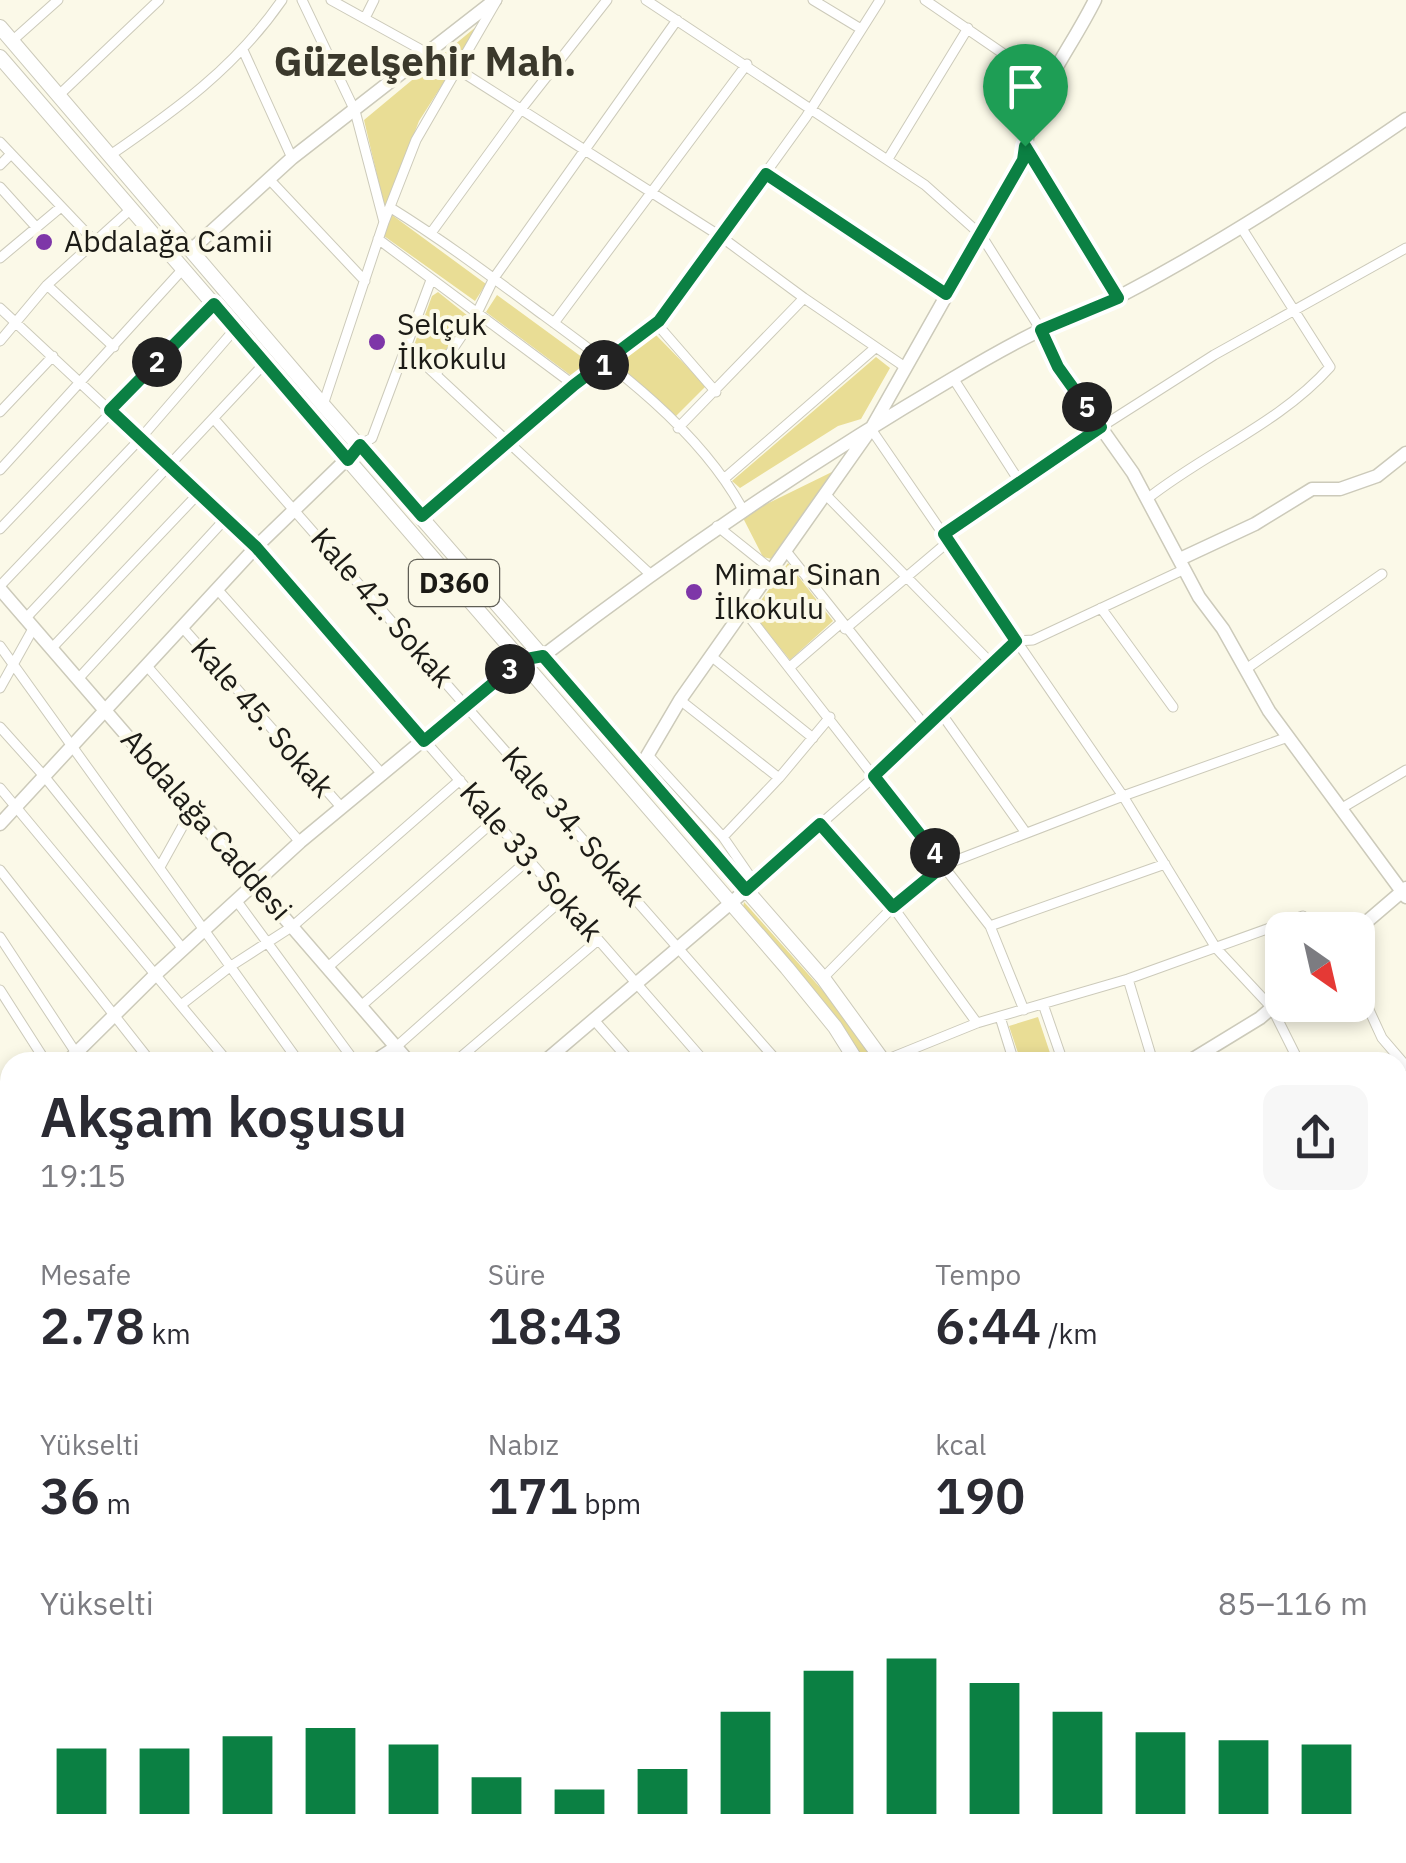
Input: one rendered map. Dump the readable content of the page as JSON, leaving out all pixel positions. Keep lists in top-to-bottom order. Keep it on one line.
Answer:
{"streets":{"main road":["D360"],"street":["Kale 42. Sokak","Kale 45. Sokak","Abdalağa Caddesi","Kale 34. Sokak","Kale 33. Sokak"]},"crossings":[["Kale 42. Sokak","Kale 34. Sokak"]],"districts":["Güzelşehir Mah."],"places":["Abdalağa Camii","Selçuk İlkokulu","Mimar Sinan İlkokulu"],"north":"bottom right","page":{"pins":["2","1","5","3","4"],"heading":["Akşam koşusu","19:15"],"stats":[["Mesafe","2.78 km"],["Süre","18:43"],["Tempo","6:44 /km"],["Yükselti","36 m"],["Nabız","171 bpm"],["kcal","190"]],"chart":["Yükselti","85–116 m"]}}
